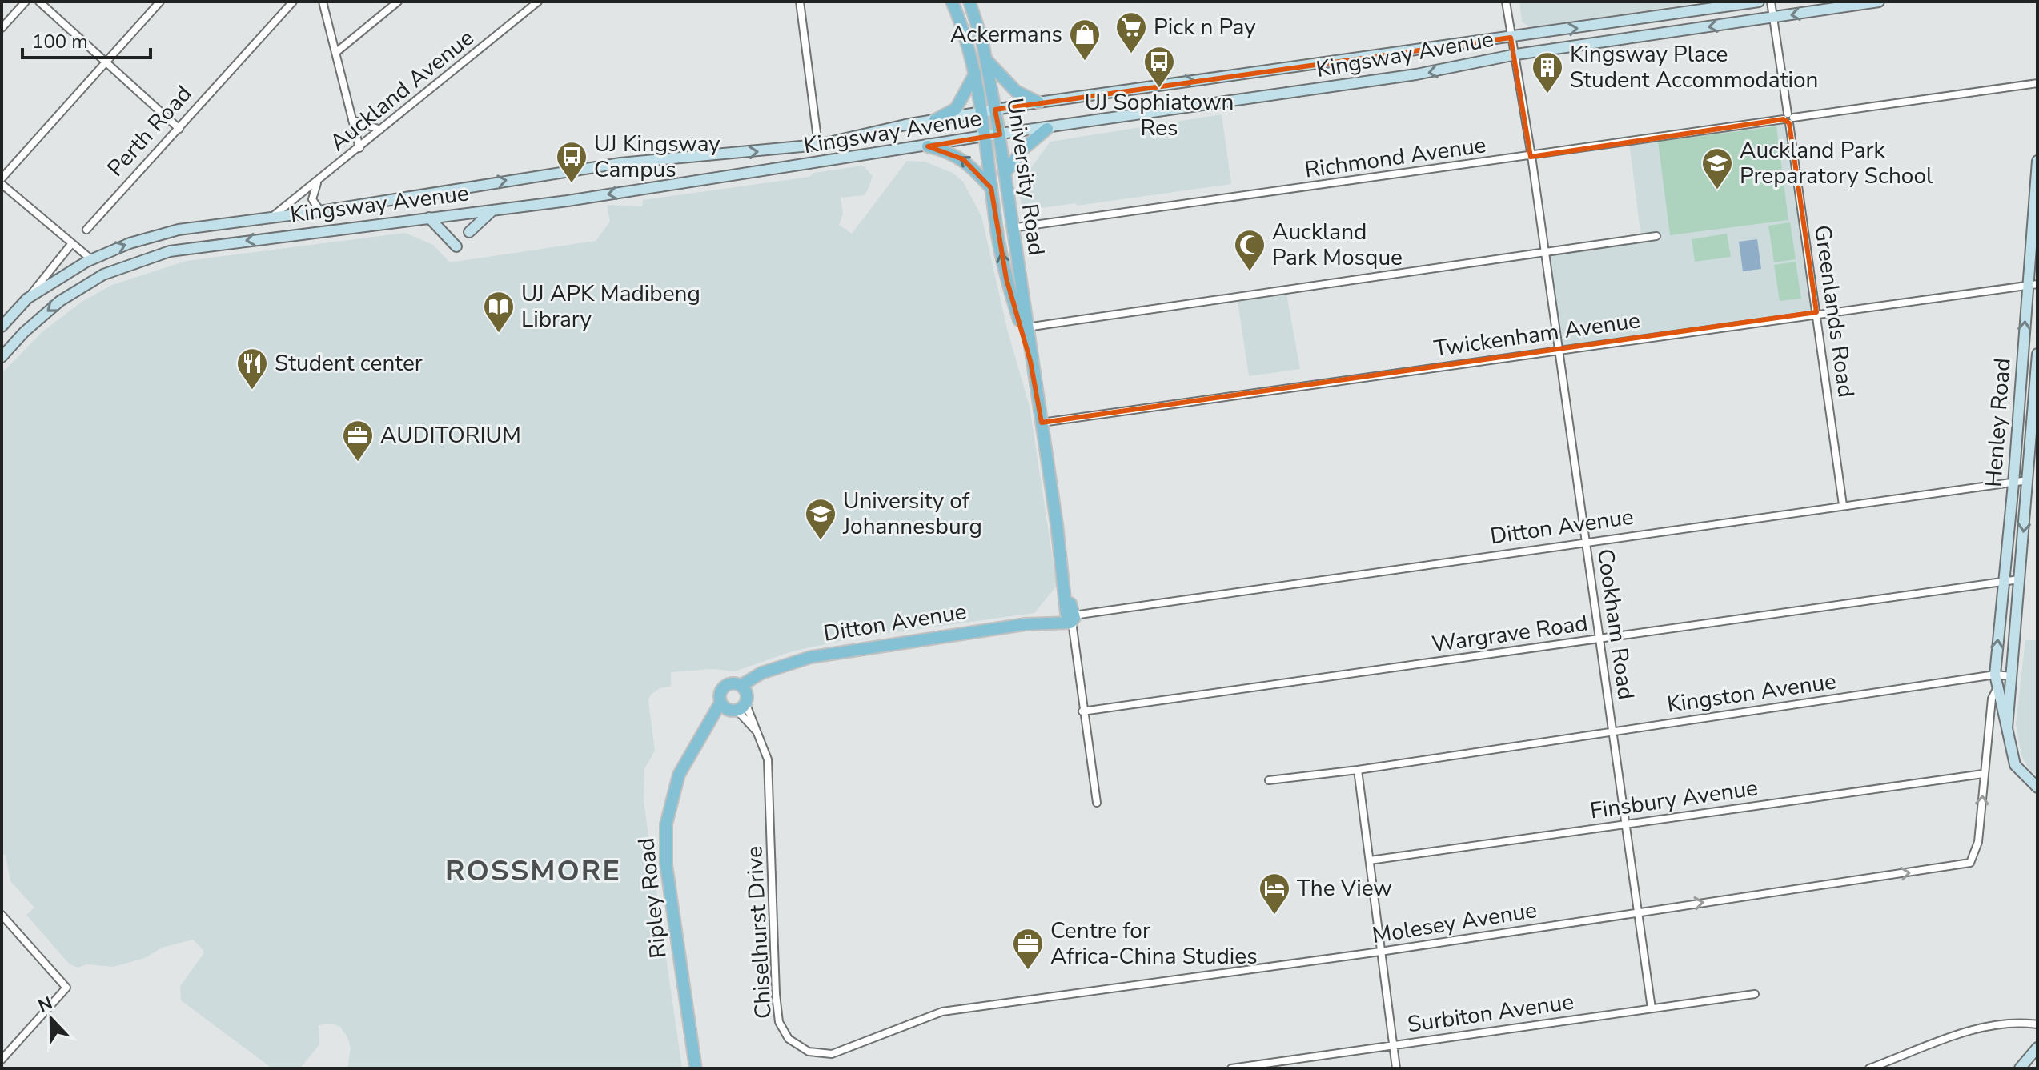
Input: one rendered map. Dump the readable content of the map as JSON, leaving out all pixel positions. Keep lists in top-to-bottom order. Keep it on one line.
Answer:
{"streets":{"main road":["Kingsway Avenue","University Road","Henley Road","Ditton Avenue","Ripley Road"],"street":["Auckland Avenue","Perth Road","Richmond Avenue","Greenlands Road","Twickenham Avenue","Cookham Road","Wargrave Road","Kingston Avenue","Finsbury Avenue","Molesey Avenue","Chiselhurst Drive","Surbiton Avenue"]},"crossings":[["Kingsway Avenue","Auckland Avenue"],["Kingsway Avenue","University Road"],["Kingsway Avenue","Greenlands Road"],["Kingsway Avenue","Cookham Road"],["Richmond Avenue","University Road"],["Richmond Avenue","Greenlands Road"],["Richmond Avenue","Cookham Road"],["University Road","Twickenham Avenue"],["University Road","Ditton Avenue"],["University Road","Wargrave Road"],["Greenlands Road","Twickenham Avenue"],["Greenlands Road","Ditton Avenue"],["Twickenham Avenue","Henley Road"],["Twickenham Avenue","Cookham Road"],["Henley Road","Ditton Avenue"],["Henley Road","Wargrave Road"],["Henley Road","Kingston Avenue"],["Henley Road","Finsbury Avenue"],["Henley Road","Molesey Avenue"],["Ditton Avenue","Cookham Road"],["Ditton Avenue","Ripley Road"],["Ditton Avenue","Chiselhurst Drive"],["Cookham Road","Wargrave Road"],["Cookham Road","Kingston Avenue"],["Cookham Road","Finsbury Avenue"],["Cookham Road","Molesey Avenue"],["Cookham Road","Surbiton Avenue"],["Ripley Road","Chiselhurst Drive"],["Molesey Avenue","Chiselhurst Drive"]],"districts":["ROSSMORE"],"places":{"supermarket":["Pick n Pay"],"shop":["Ackermans"],"bus stop":["UJ Sophiatown Res","UJ Kingsway Campus"],"building":["Kingsway Place Student Accommodation"],"school or university":["Auckland Park Preparatory School","University of Johannesburg"],"mosque":["Auckland Park Mosque"],"library":["UJ APK Madibeng Library"],"restaurant":["Student center"],"office":["AUDITORIUM","Centre for Africa-China Studies"],"hotel":["The View"]},"scale_bar":"100 m","north":"top"}
